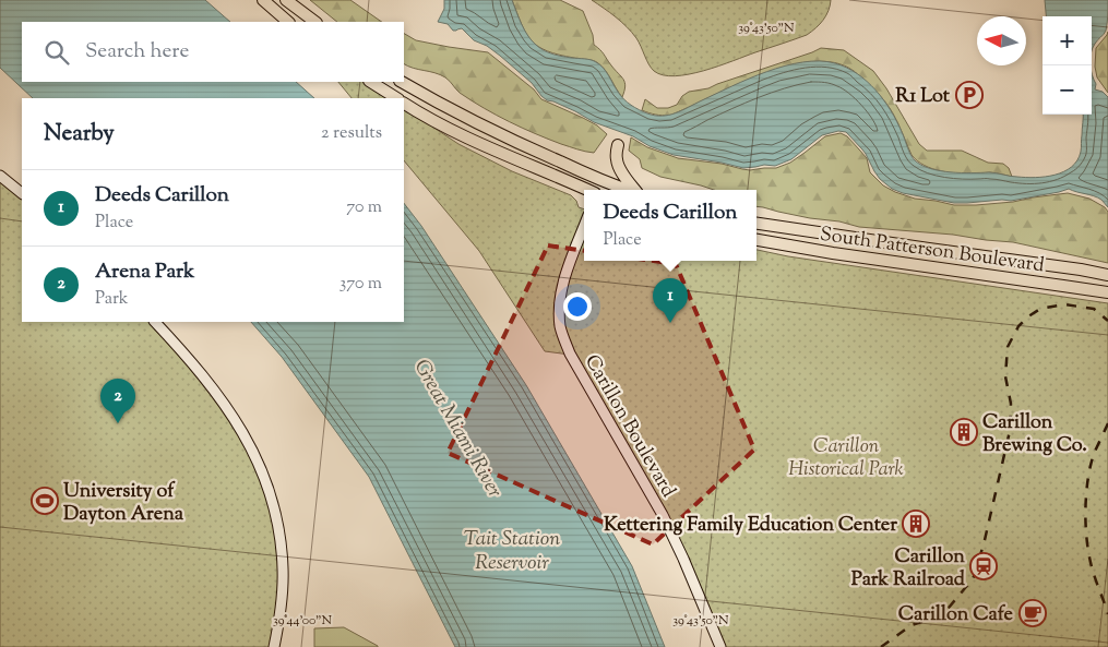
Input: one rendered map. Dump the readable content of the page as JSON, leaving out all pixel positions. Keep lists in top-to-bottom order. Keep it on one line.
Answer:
{"streets":{"main road":["South Patterson Boulevard"],"street":["Carillon Boulevard"]},"water":["Great Miami River","Tait Station Reservoir"],"parks":["Carillon Historical Park"],"places":{"parking":["R1 Lot"],"building":["Carillon Brewing Co.","Kettering Family Education Center"],"sports":["University of Dayton Arena"],"station":["Carillon Park Railroad"],"cafe":["Carillon Cafe"]},"north":"left","page":{"map_buttons":["+","−"],"search":"Search here","heading":["Nearby","2 results"],"list":[{"mark":"1","name":"Deeds Carillon","note":"Place","value":"70 m"},{"mark":"2","name":"Arena Park","note":"Park","value":"370 m"}],"popup":["Deeds Carillon","Place"],"pins":["1","2"]},"coordinates":["39°43'50\"N","39°44'00\"N"]}
